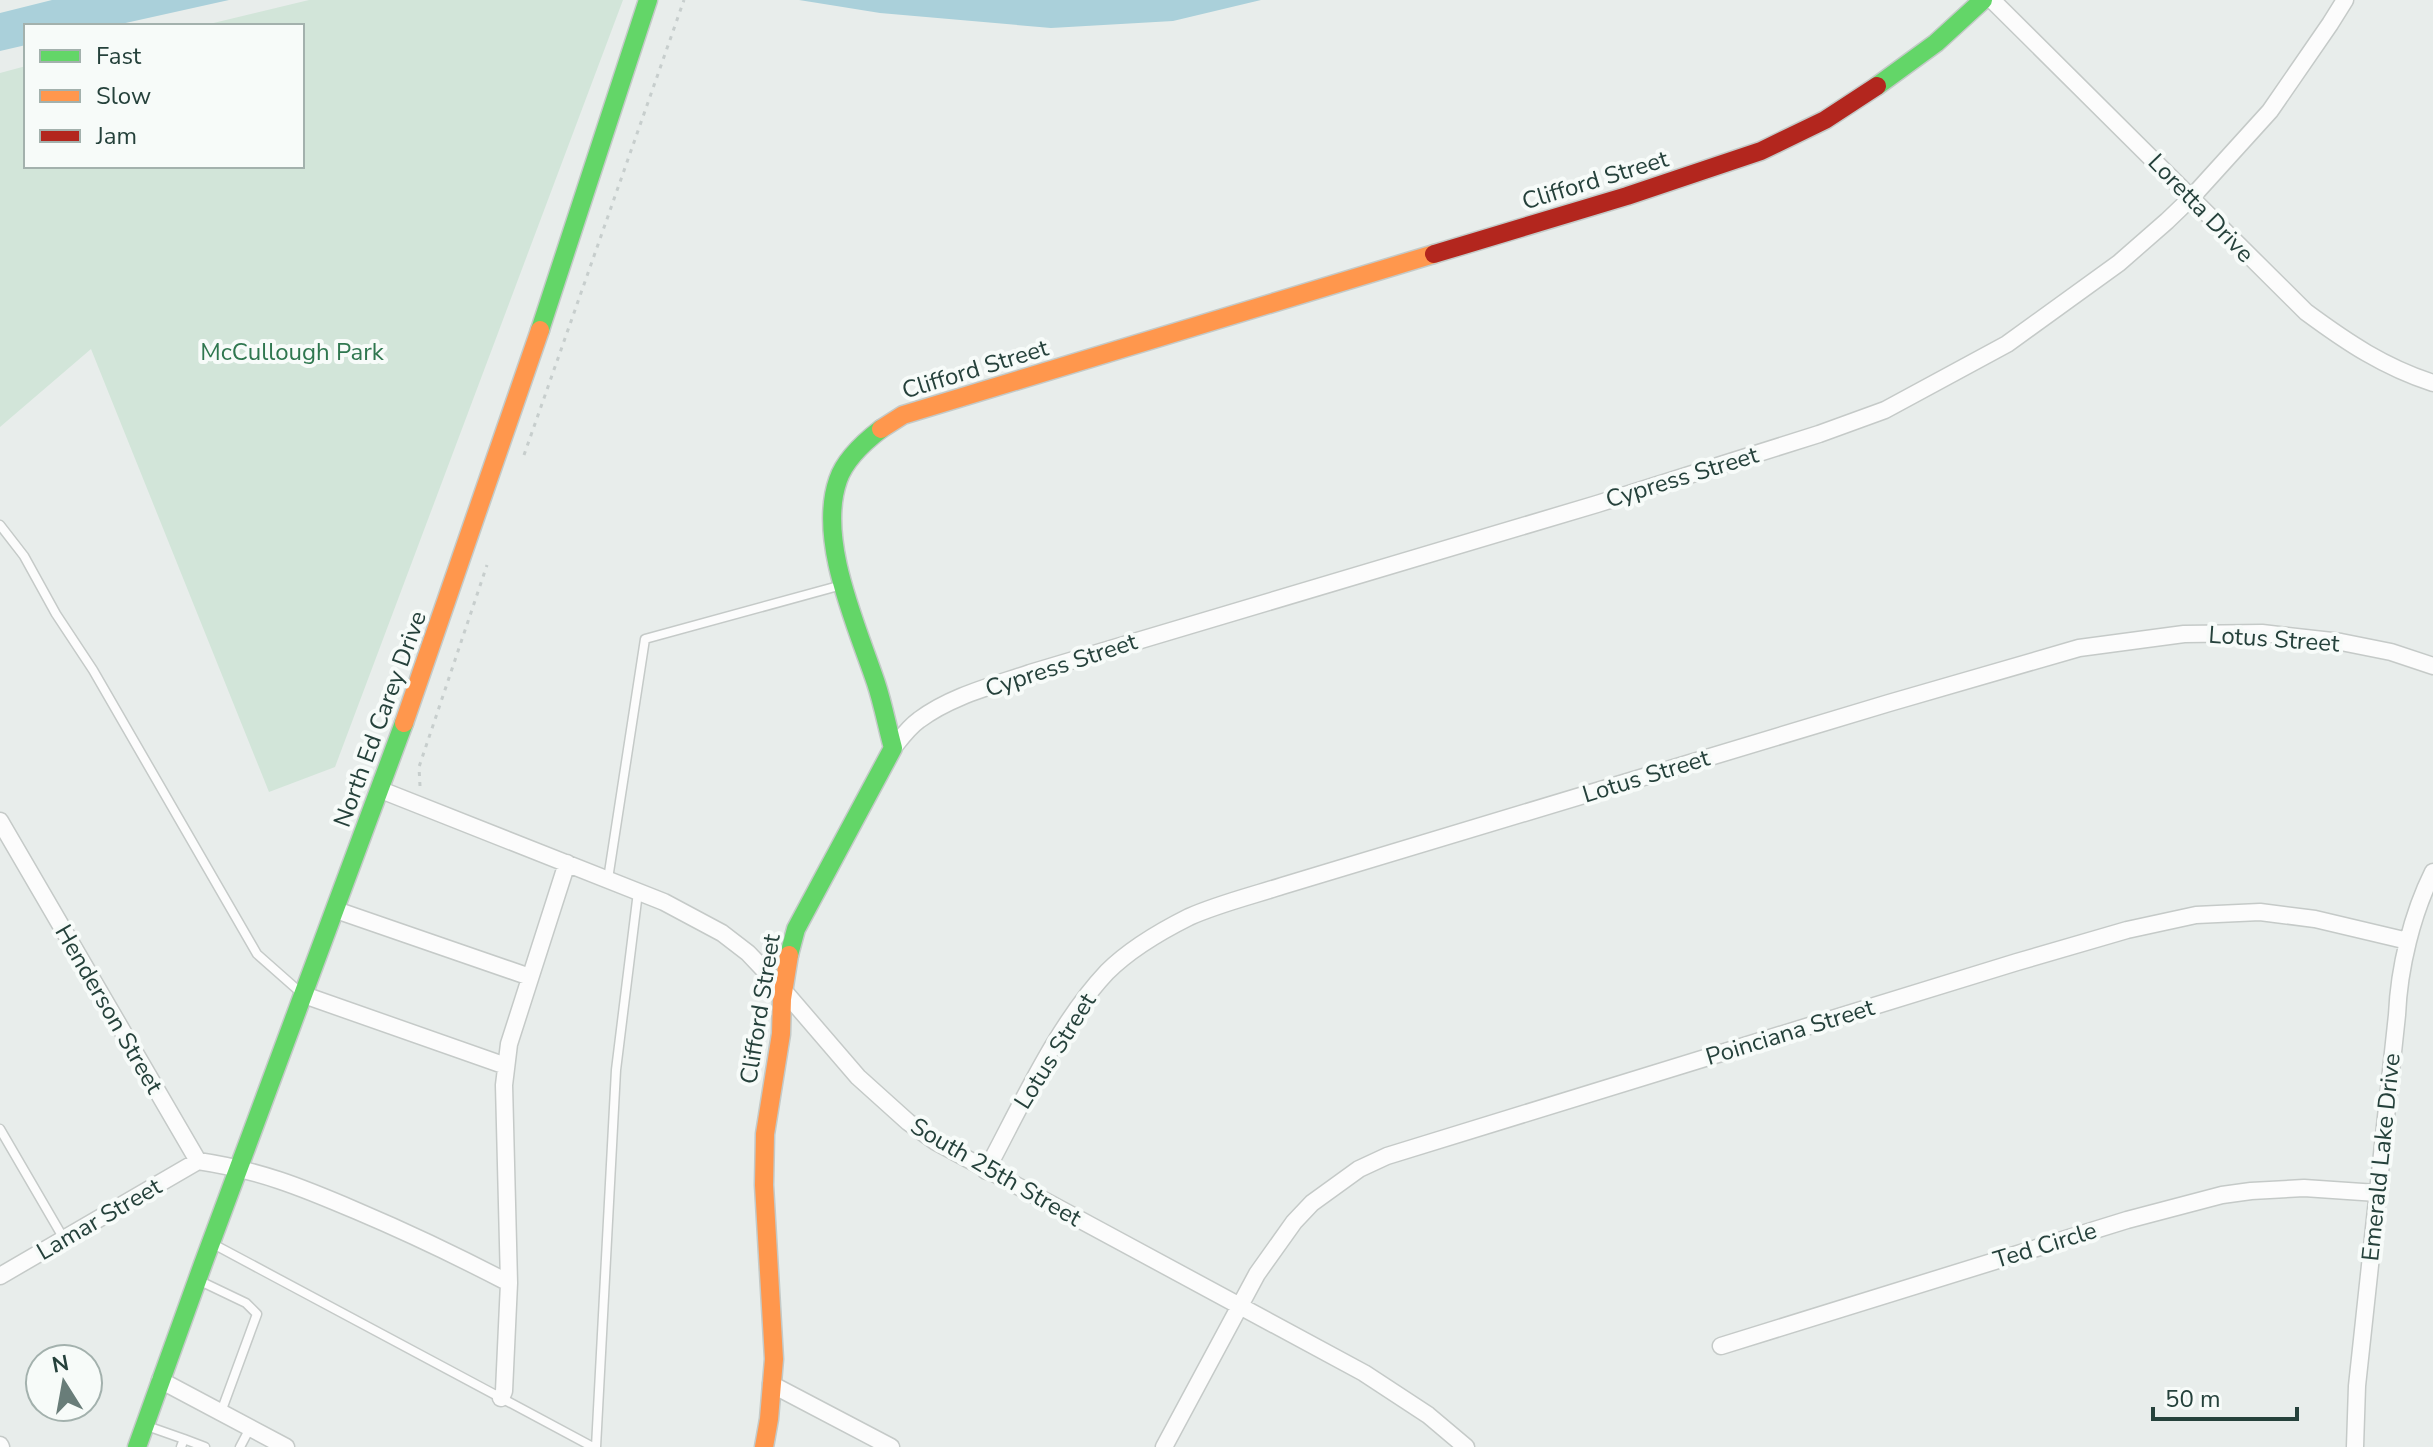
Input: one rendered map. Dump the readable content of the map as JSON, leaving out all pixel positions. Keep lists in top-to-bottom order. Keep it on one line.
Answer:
{"streets":{"street":["Clifford Street","Loretta Drive","Cypress Street","Lotus Street","North Ed Carey Drive","Henderson Street","Poinciana Street","Emerald Lake Drive","South 25th Street","Lamar Street","Ted Circle"]},"crossings":[["Clifford Street","Cypress Street"],["Clifford Street","South 25th Street"],["Loretta Drive","Cypress Street"],["Lotus Street","South 25th Street"],["North Ed Carey Drive","South 25th Street"],["Henderson Street","Lamar Street"],["Poinciana Street","Emerald Lake Drive"],["Poinciana Street","South 25th Street"],["Emerald Lake Drive","Ted Circle"]],"parks":["McCullough Park"],"legend":["Fast","Slow","Jam"],"scale_bar":"50 m","north":"top"}
